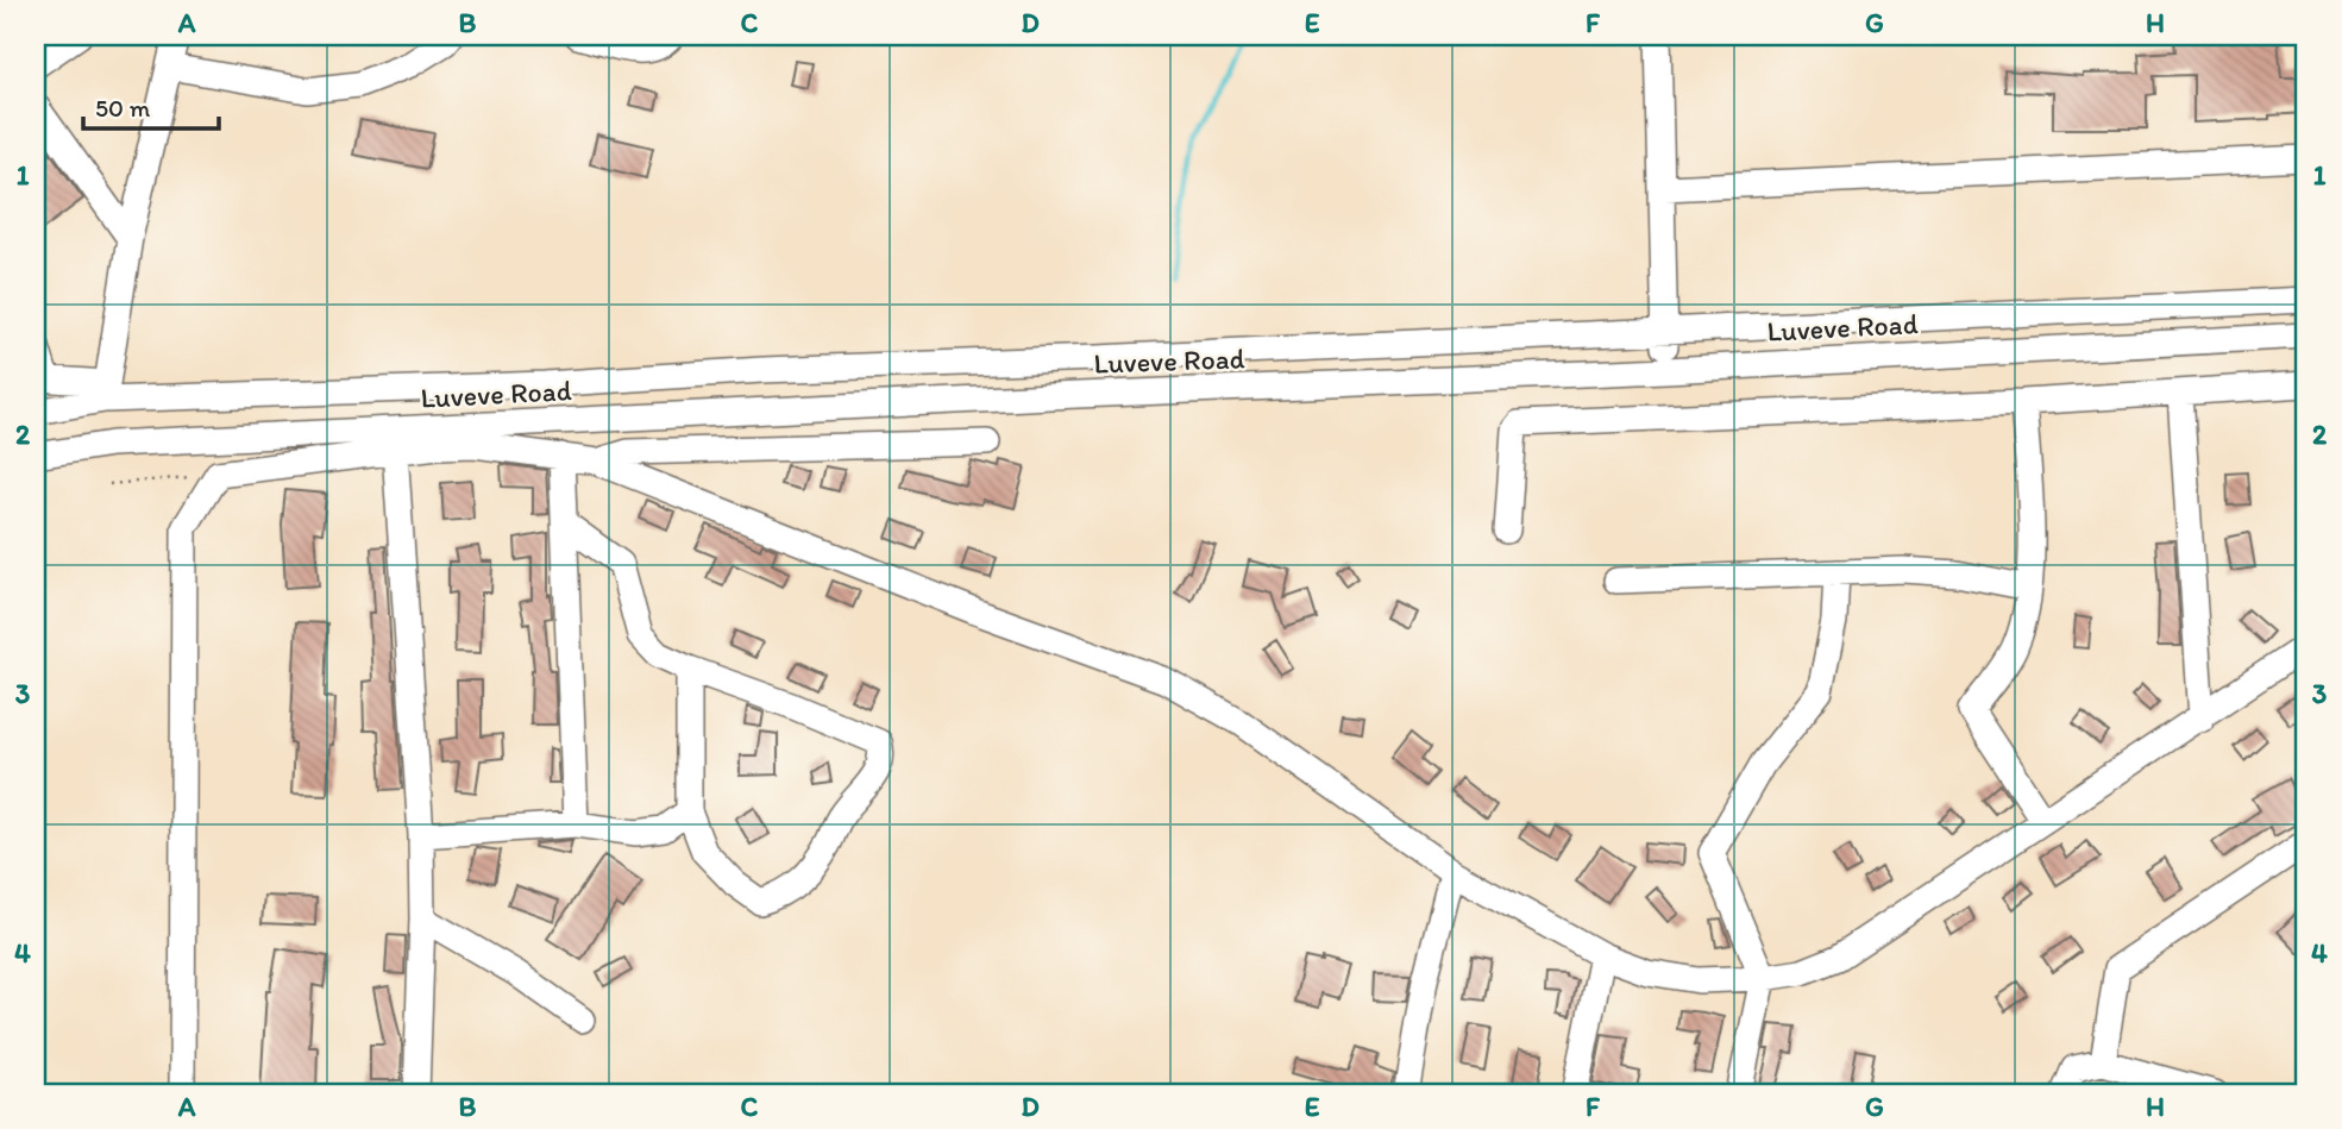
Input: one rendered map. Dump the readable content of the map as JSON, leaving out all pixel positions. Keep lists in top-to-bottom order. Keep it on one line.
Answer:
{"streets":{"street":["Luveve Road"]},"scale_bar":"50 m","grid":{"columns":["A","B","C","D","E","F","G","H"],"rows":["1","2","3","4"]}}
